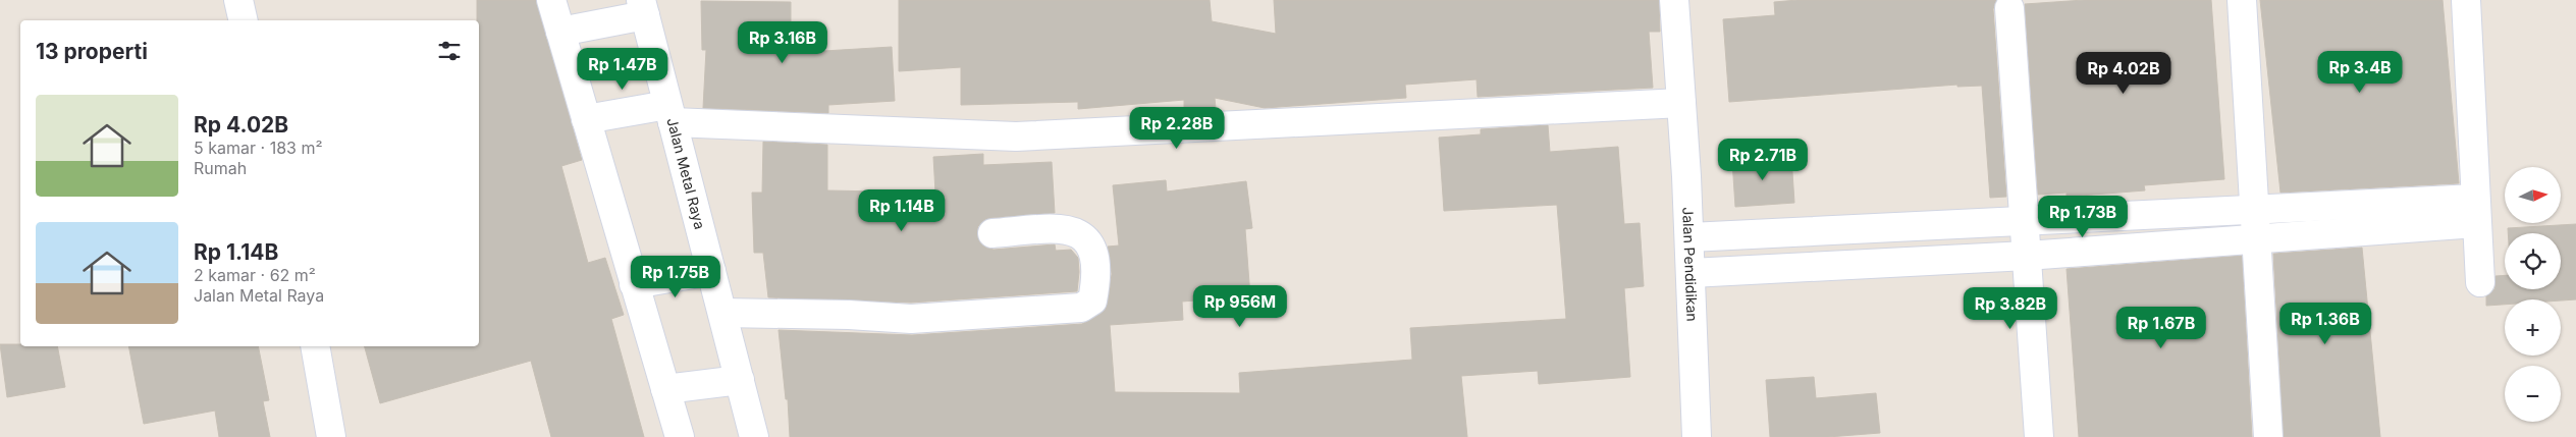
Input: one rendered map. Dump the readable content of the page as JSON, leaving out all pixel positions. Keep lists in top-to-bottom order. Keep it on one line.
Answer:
{"streets":{"street":["Jalan Metal Raya","Jalan Pendidikan"]},"north":"right","page":{"heading":"13 properti","price":["Rp 3.16B","Rp 1.47B","Rp 3.4B","Rp 4.02B","Rp 2.28B","Rp 2.71B","Rp 1.14B","Rp 1.73B","Rp 1.75B","Rp 956M","Rp 3.82B","Rp 1.36B","Rp 1.67B"],"list":[{"name":"Rp 4.02B","note":"5 kamar · 183 m² · Rumah"},{"name":"Rp 1.14B","note":"2 kamar · 62 m² · Jalan Metal Raya"}],"map_buttons":["+","−"]}}
